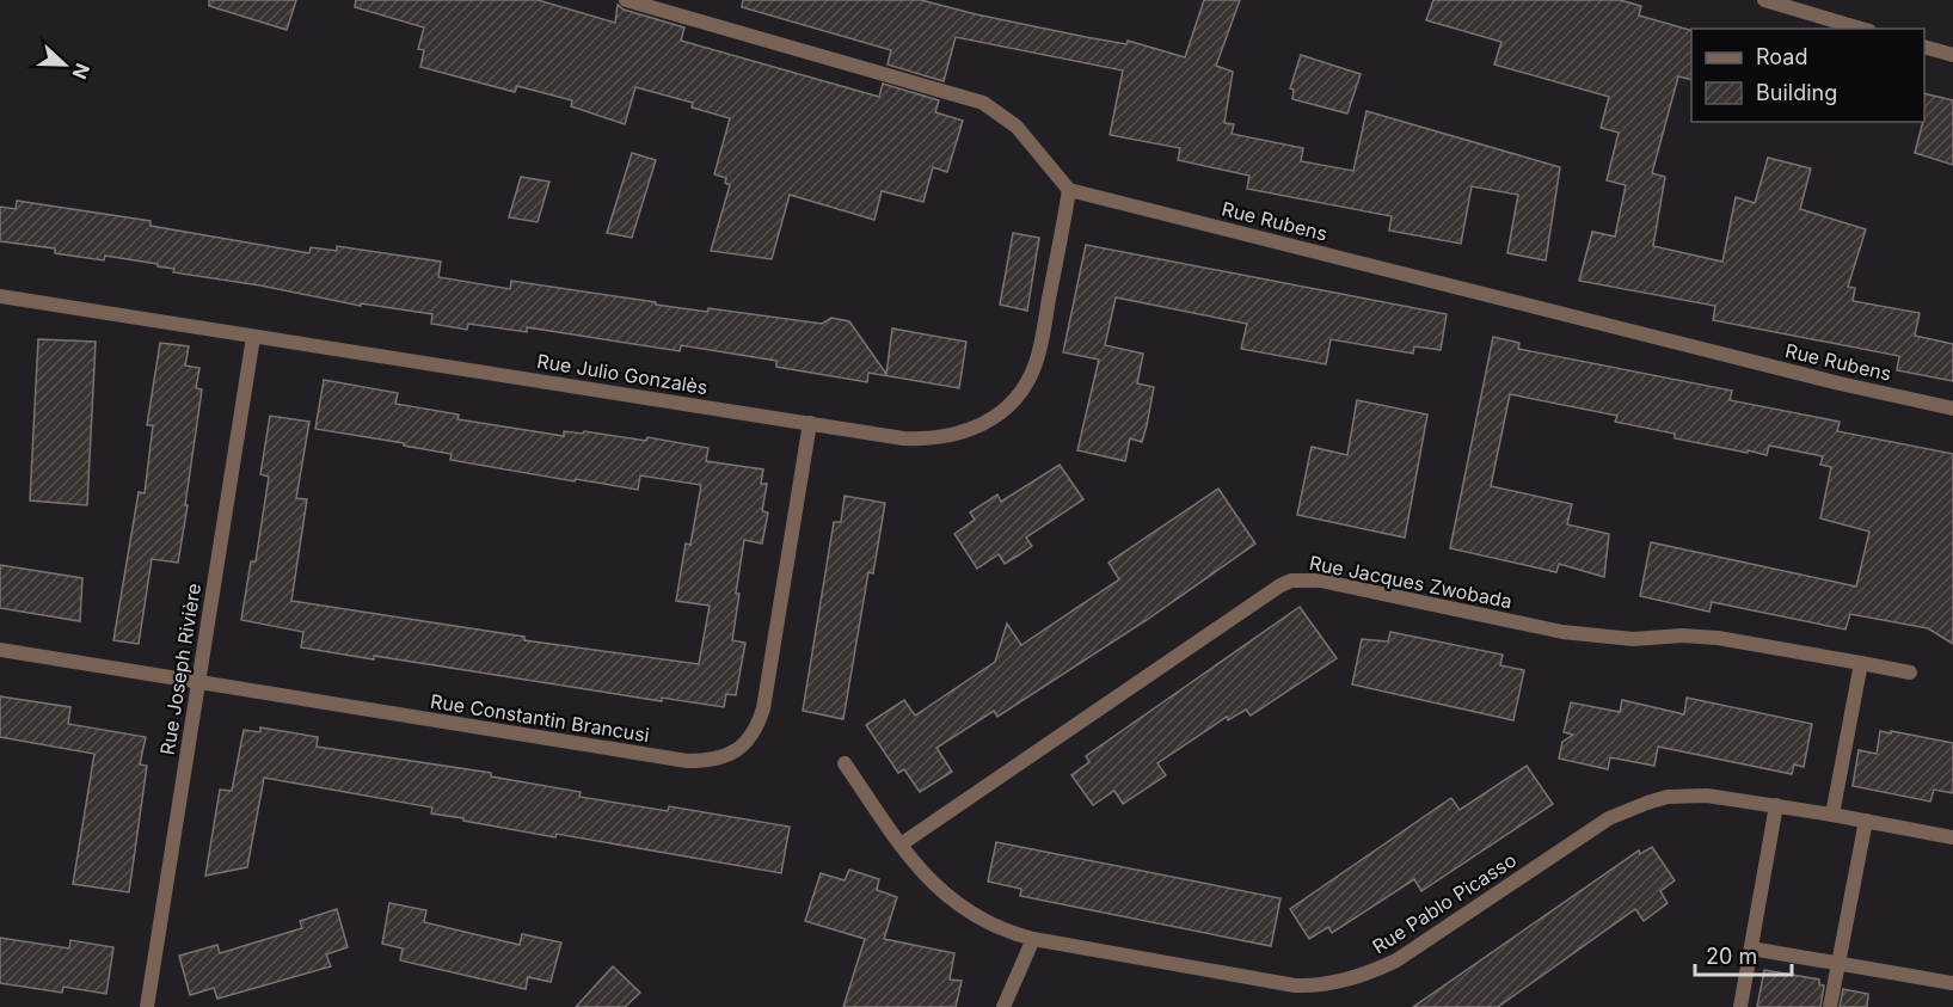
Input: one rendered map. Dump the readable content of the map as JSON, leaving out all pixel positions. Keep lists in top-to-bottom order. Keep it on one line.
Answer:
{"streets":{"street":["Rue Rubens","Rue Julio Gonzalès","Rue Jacques Zwobada","Rue Joseph Rivière","Rue Constantin Brancusi","Rue Pablo Picasso"]},"crossings":[["Rue Rubens","Rue Julio Gonzalès"],["Rue Julio Gonzalès","Rue Joseph Rivière"],["Rue Julio Gonzalès","Rue Constantin Brancusi"],["Rue Jacques Zwobada","Rue Pablo Picasso"],["Rue Joseph Rivière","Rue Constantin Brancusi"]],"legend":["Road","Building"],"scale_bar":"20 m","north":"right"}
